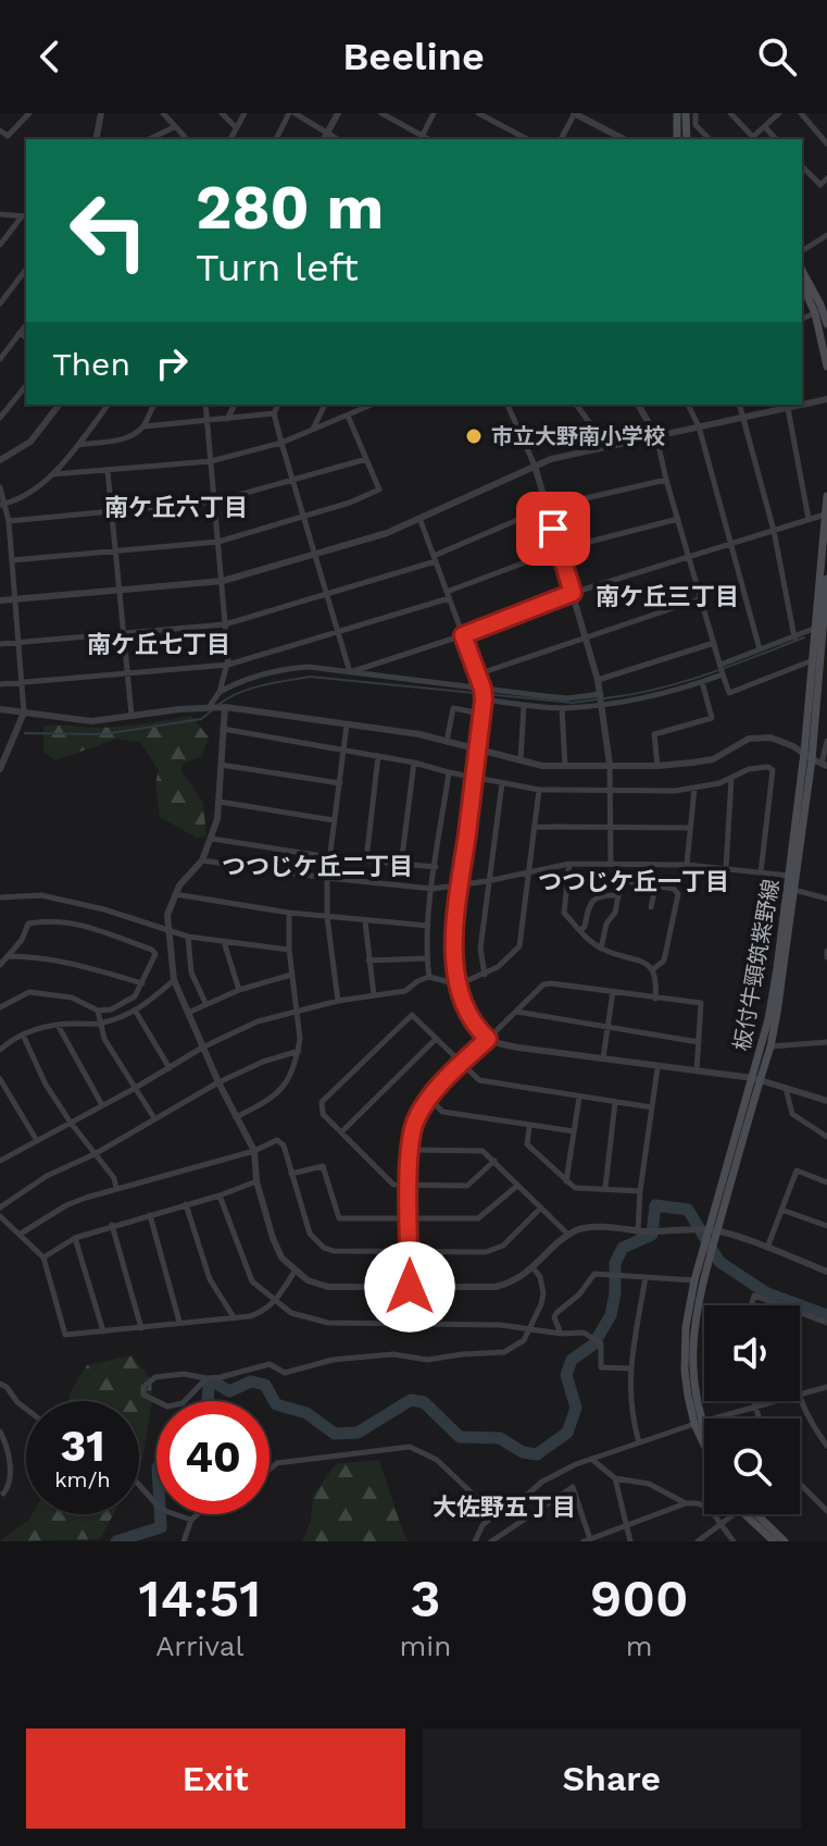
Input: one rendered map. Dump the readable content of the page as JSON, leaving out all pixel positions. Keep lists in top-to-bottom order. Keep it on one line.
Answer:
{"streets":{"main road":["板付牛頸筑紫野線"]},"districts":["南ケ丘六丁目","南ケ丘三丁目","南ケ丘七丁目","つつじケ丘二丁目","つつじケ丘一丁目","大佐野五丁目"],"places":["市立大野南小学校"],"page":{"header":"Beeline","turn":["280 m","Turn left"],"then":"Then","speed":"31 km/h","limit":"40","eta":["14:51","Arrival","3","min","900","m"],"buttons":["Exit","Share"]}}
